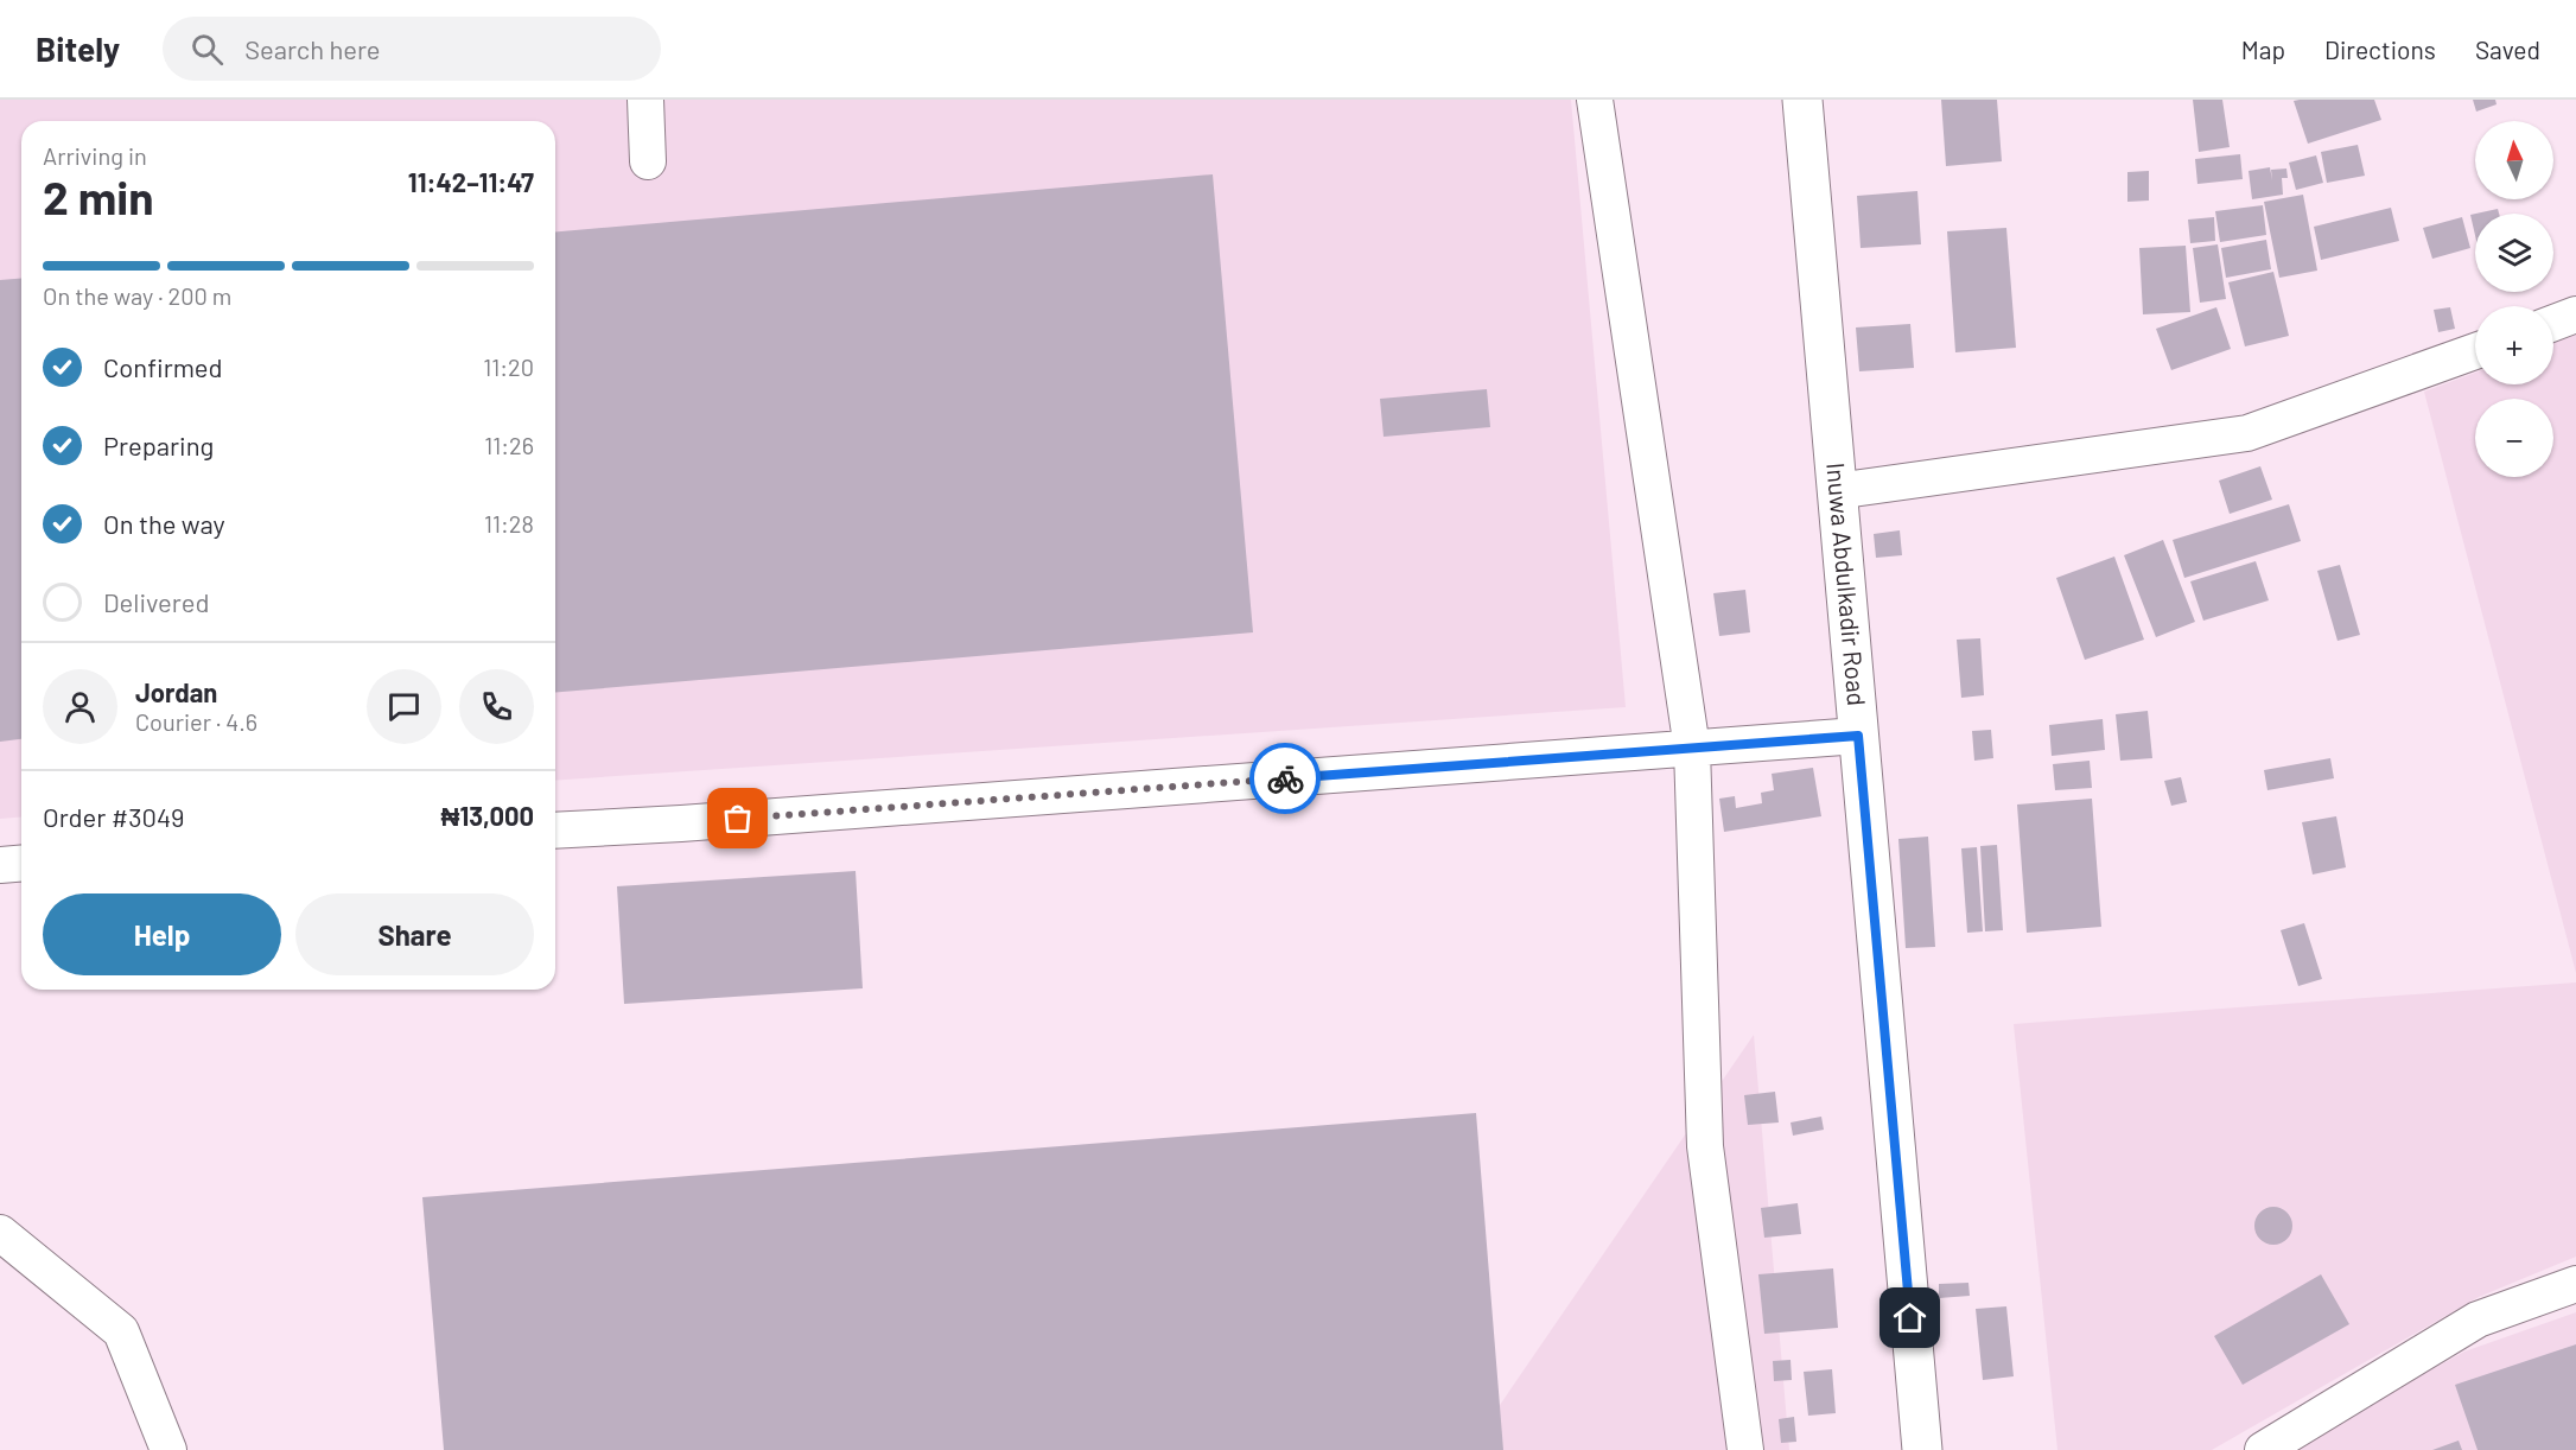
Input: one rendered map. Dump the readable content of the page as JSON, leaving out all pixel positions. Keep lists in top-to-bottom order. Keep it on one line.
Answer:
{"streets":{"main road":["Inuwa Abdulkadir Road"]},"north":"top","page":{"header":"Bitely","search":"Search here","nav":["Map","Directions","Saved"],"map_buttons":["+","−"],"heading":["2 min","Arriving in","11:42–11:47"],"panel":["Jordan","Courier · 4.6","Order #3049","₦13,000"],"bar":"On the way · 200 m","list":[["Confirmed","11:20"],["Preparing","11:26"],["On the way","11:28"],"Delivered"],"buttons":["Help","Share"]}}
